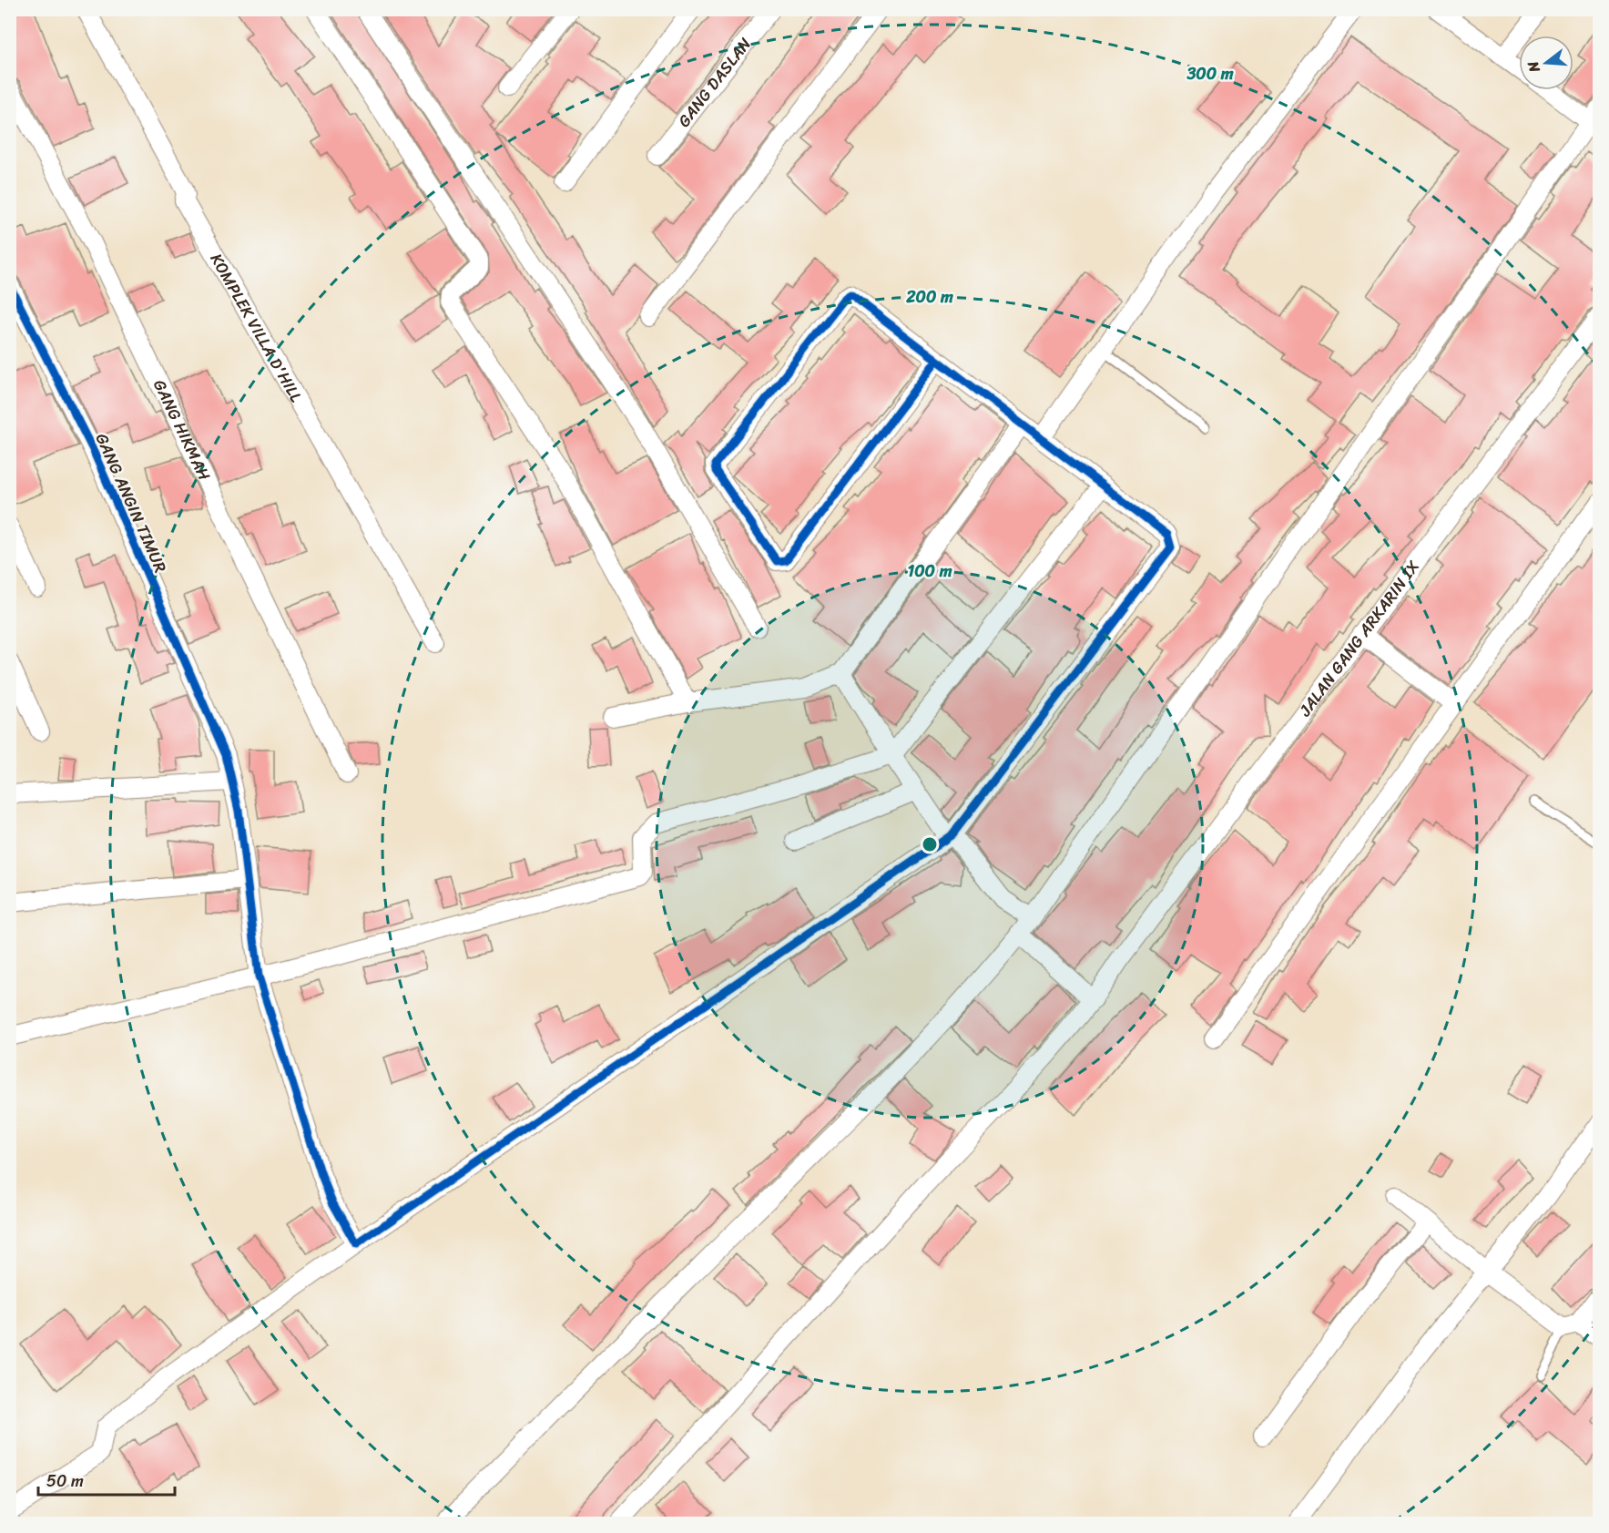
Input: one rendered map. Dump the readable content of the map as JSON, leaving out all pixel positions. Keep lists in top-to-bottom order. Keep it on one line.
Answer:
{"streets":{"street":["GANG DASLAN","KOMPLEK VILLA D'HILL","GANG HIKMAH","GANG ANGIN TIMUR","JALAN GANG ARKARIN IX"]},"scale_bar":"50 m","north":"left","rings":["300 m","200 m","100 m"]}
